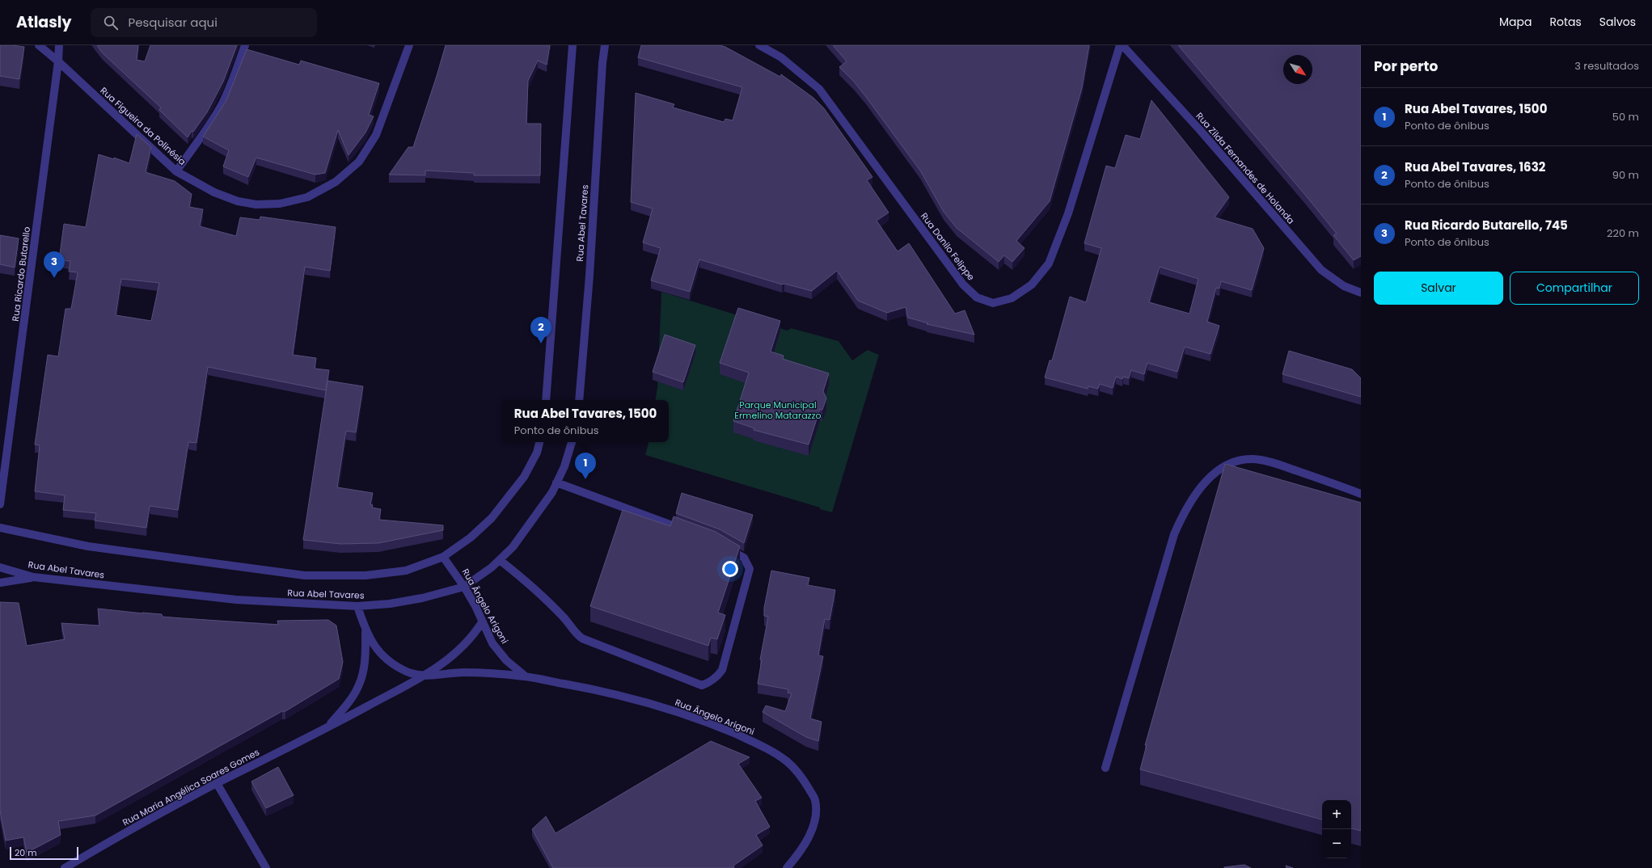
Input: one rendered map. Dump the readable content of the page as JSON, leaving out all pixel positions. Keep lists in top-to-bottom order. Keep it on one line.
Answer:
{"streets":{"street":["Rua Figueira da Polinésia","Rua Zilda Fernandes de Holanda","Rua Abel Tavares","Rua Danilo Felippe","Rua Ricardo Butarello","Rua Ângelo Arigoni","Rua Maria Angélica Soares Gomes"]},"crossings":[["Rua Figueira da Polinésia","Rua Ricardo Butarello"],["Rua Abel Tavares","Rua Ângelo Arigoni"],["Rua Ângelo Arigoni","Rua Maria Angélica Soares Gomes"]],"parks":["Parque Municipal Ermelino Matarazzo"],"scale_bar":"20 m","north":"bottom right","page":{"header":"Atlasly","search":"Pesquisar aqui","nav":["Mapa","Rotas","Salvos"],"heading":["Por perto","3 resultados"],"list":[{"mark":"1","name":"Rua Abel Tavares, 1500","note":"Ponto de ônibus","value":"50 m"},{"mark":"2","name":"Rua Abel Tavares, 1632","note":"Ponto de ônibus","value":"90 m"},{"mark":"3","name":"Rua Ricardo Butarello, 745","note":"Ponto de ônibus","value":"220 m"}],"pins":["3","2","1"],"buttons":["Salvar","Compartilhar"],"popup":["Rua Abel Tavares, 1500","Ponto de ônibus"],"map_buttons":["+","−"],"scale":"20 m"}}
